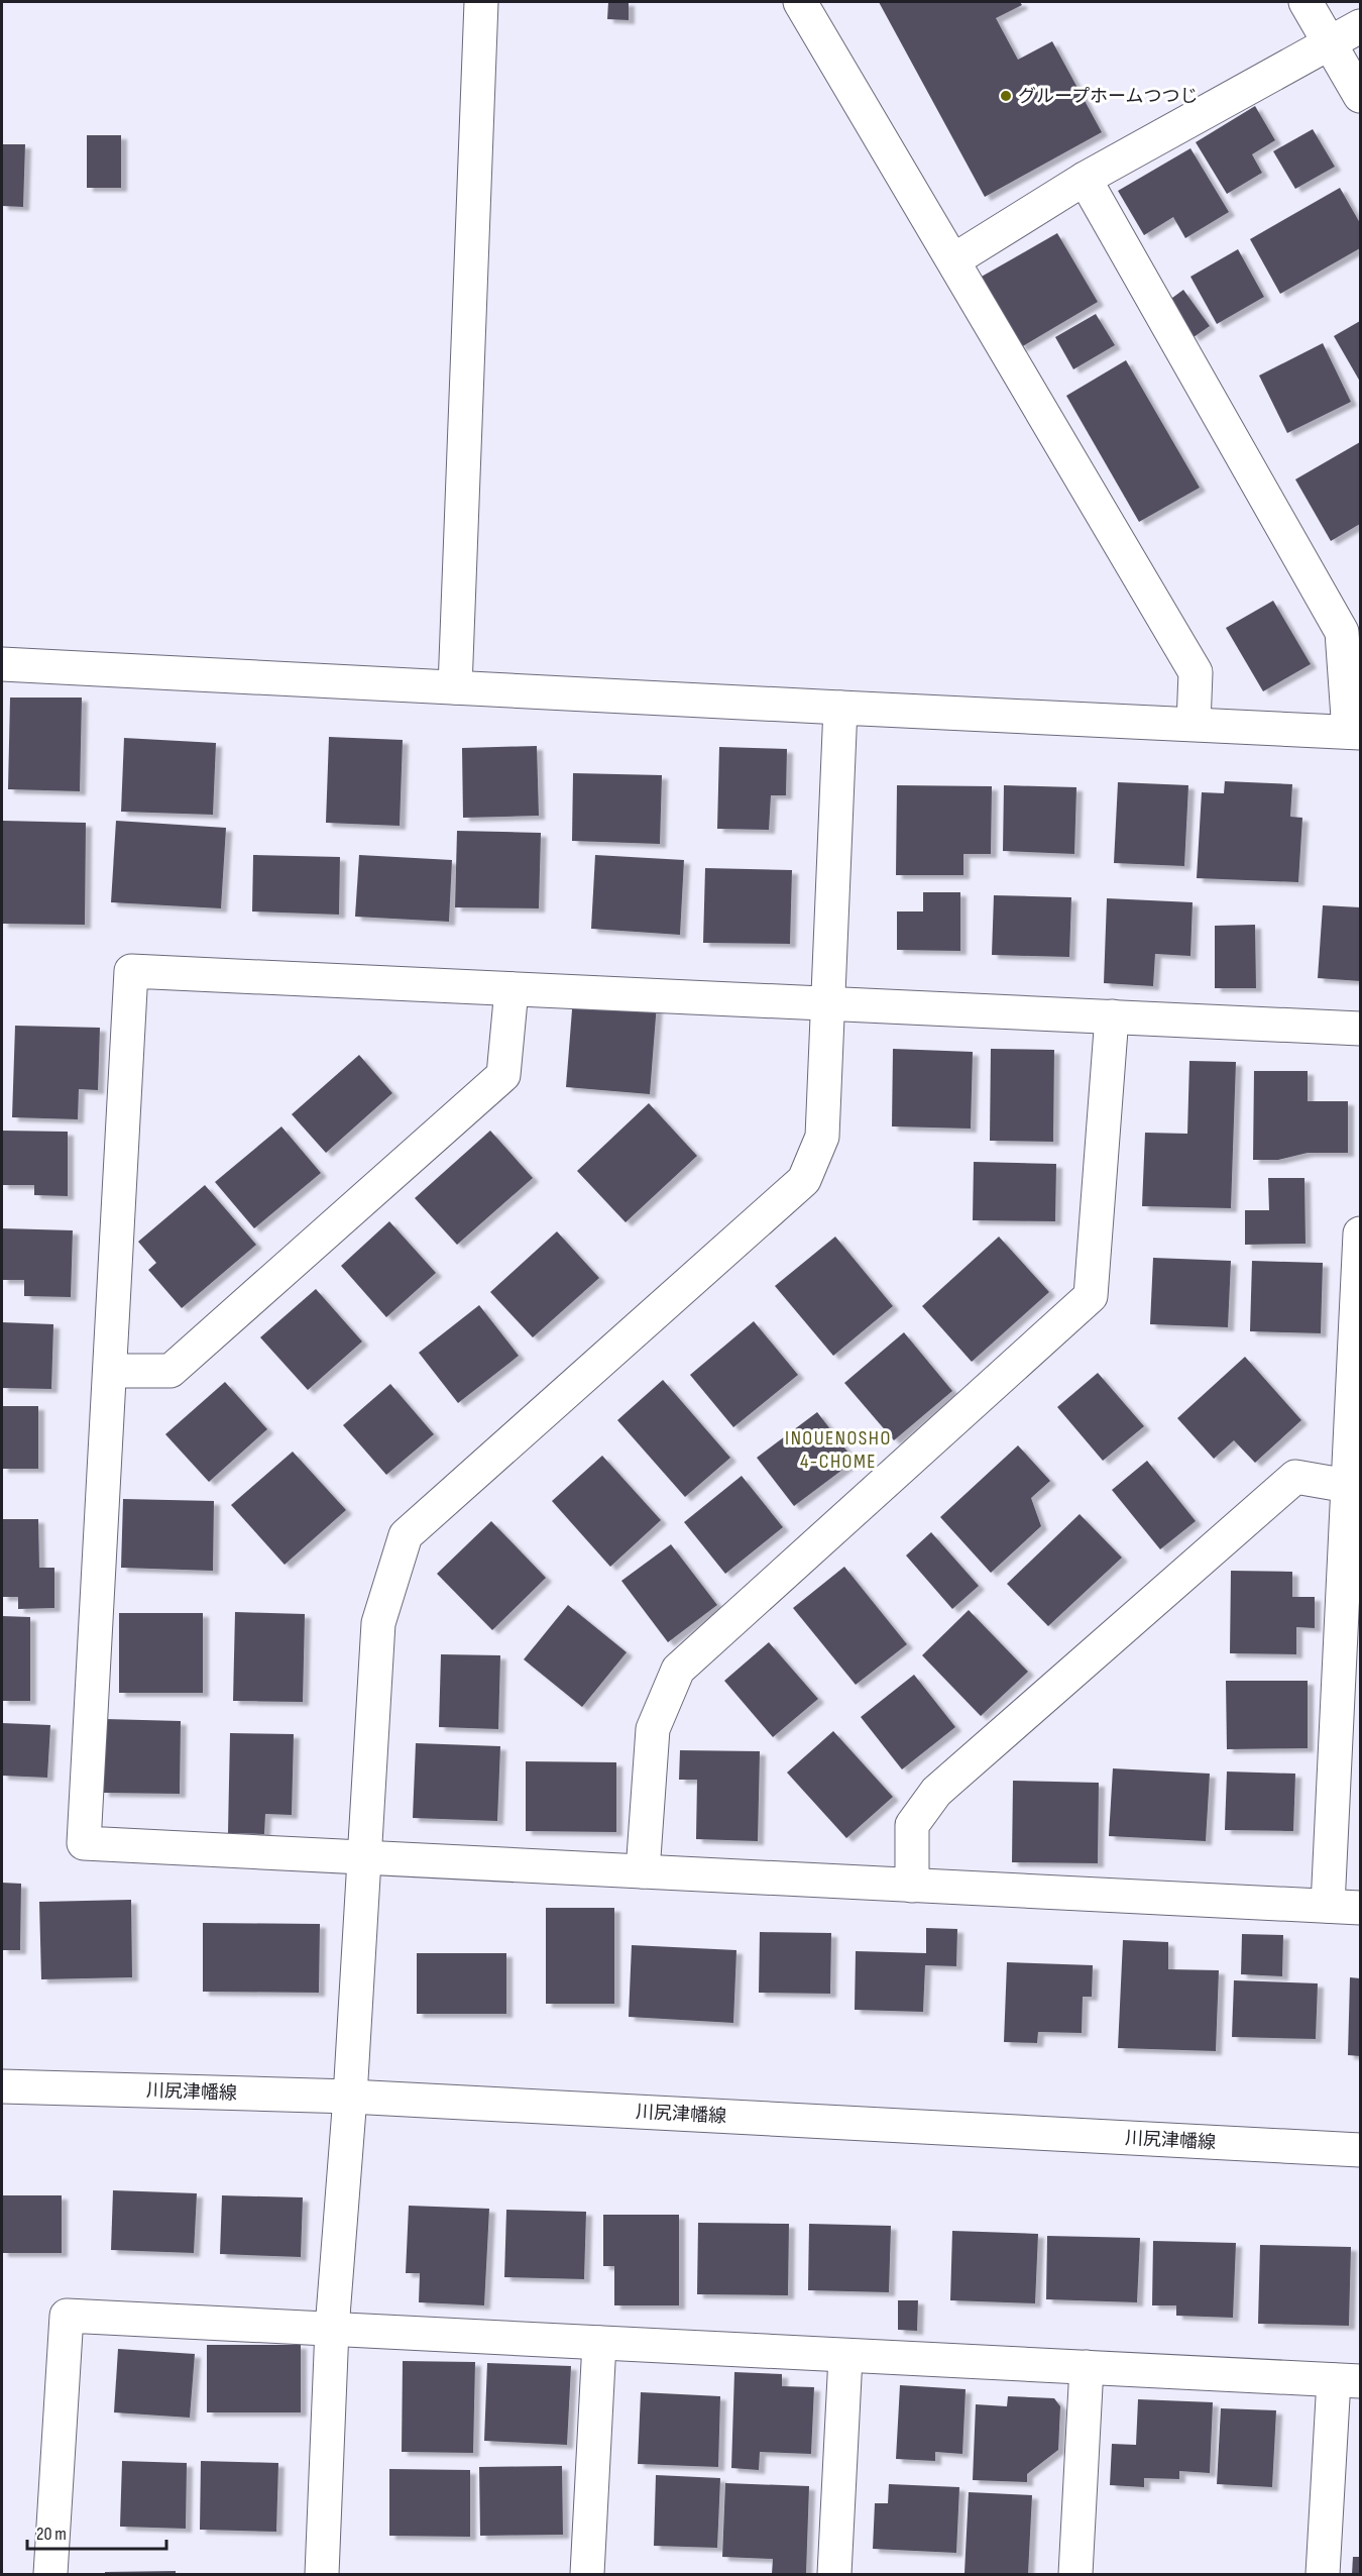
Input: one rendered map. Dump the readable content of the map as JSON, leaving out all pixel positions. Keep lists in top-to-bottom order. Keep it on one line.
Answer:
{"streets":{"street":["川尻津幡線"]},"districts":["INOUENOSHO 4-CHOME"],"places":["グループホームつつじ"],"scale_bar":"20 m"}
